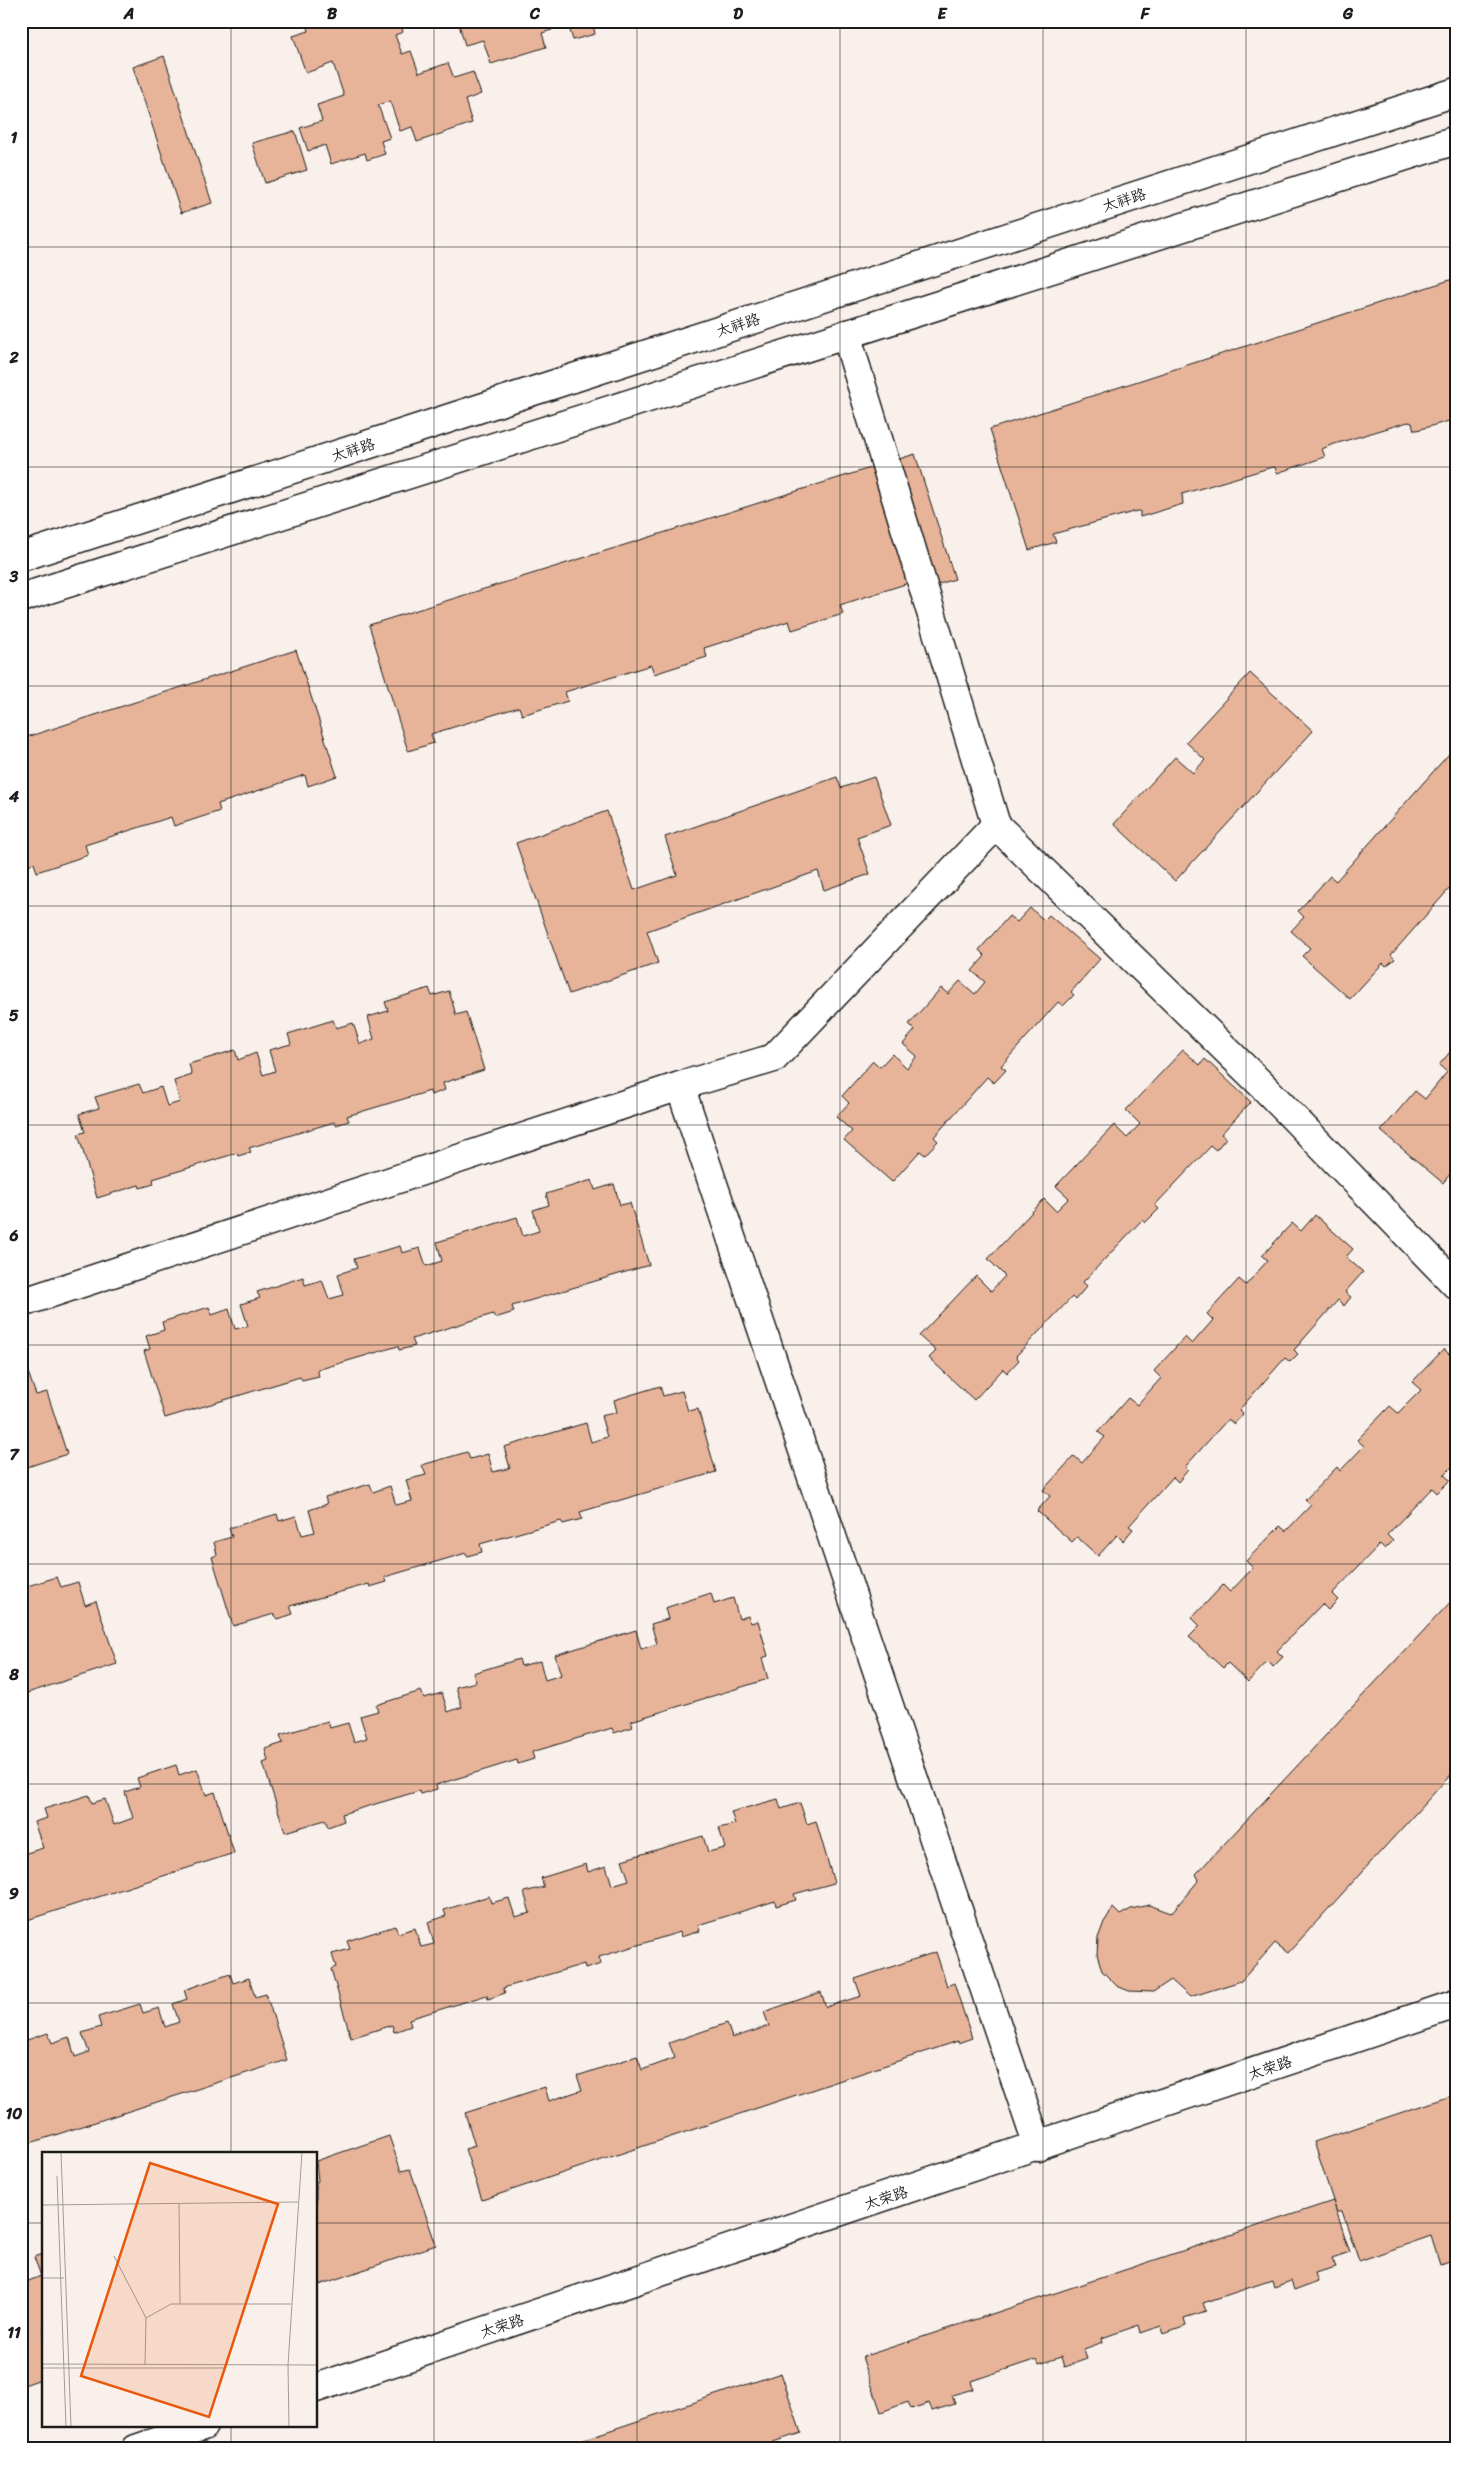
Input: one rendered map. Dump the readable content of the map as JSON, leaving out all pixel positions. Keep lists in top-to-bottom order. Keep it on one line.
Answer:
{"streets":{"street":["太祥路","太荣路"]},"grid":{"columns":["A","B","C","D","E","F","G"],"rows":["1","2","3","4","5","6","7","8","9","10","11"]}}
